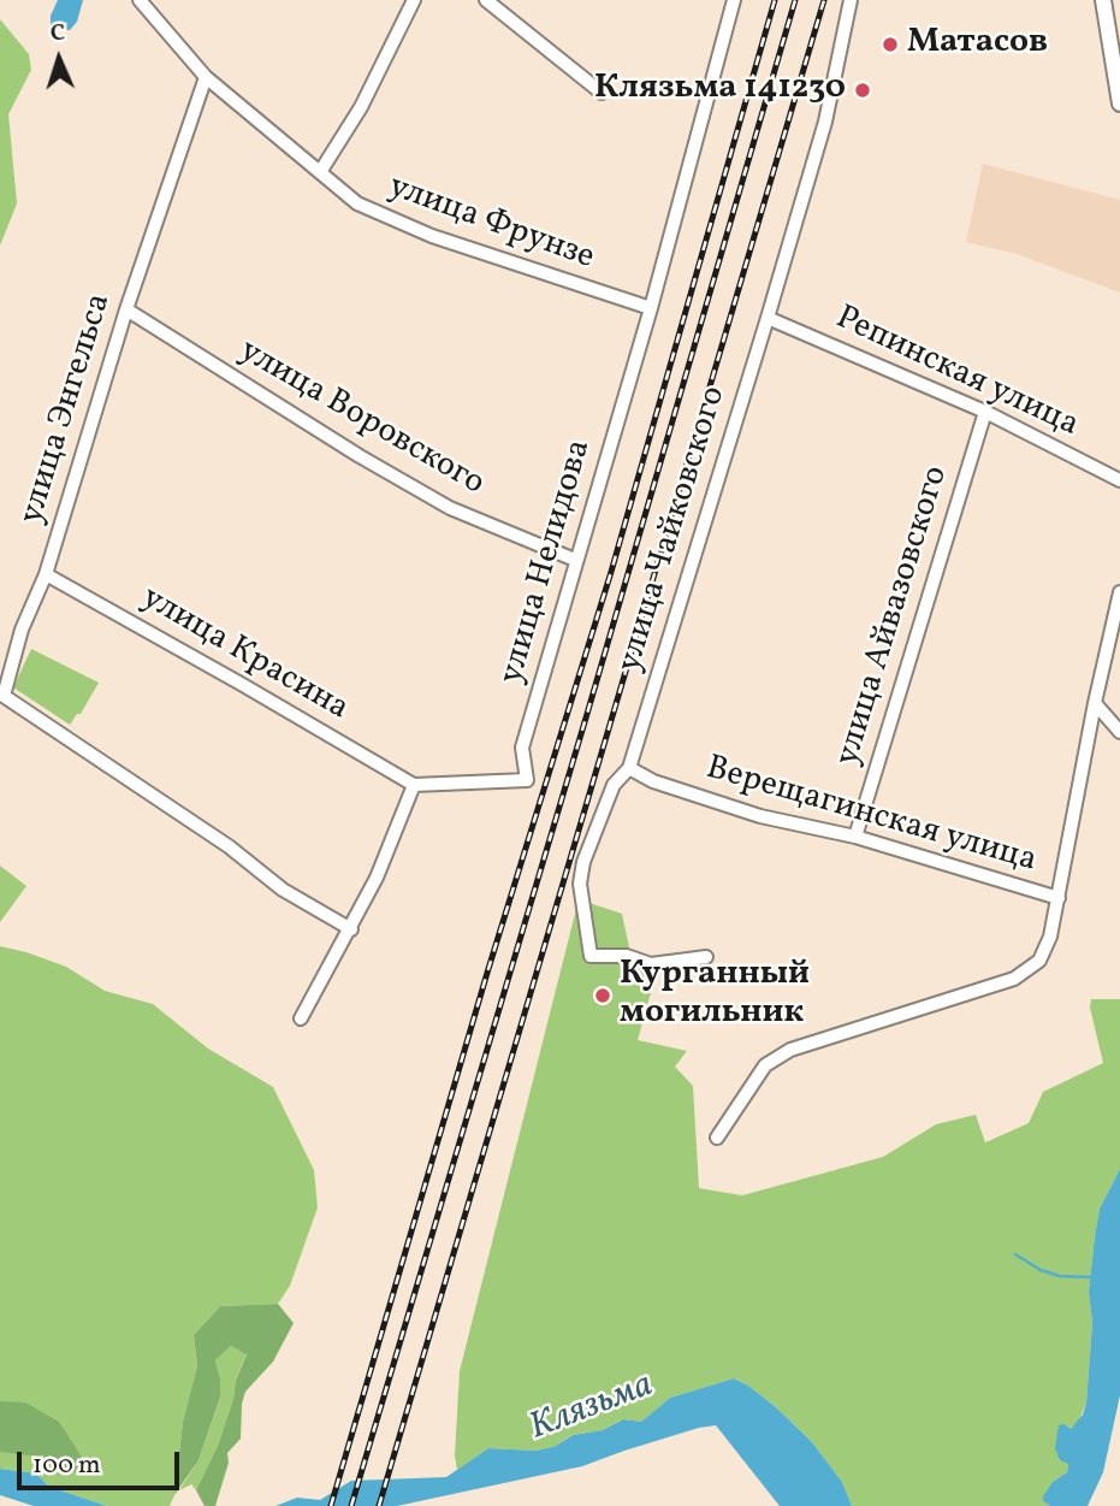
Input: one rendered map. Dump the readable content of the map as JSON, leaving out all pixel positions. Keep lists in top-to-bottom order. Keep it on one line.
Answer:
{"streets":{"street":["улица Фрунзе","Репинская улица","улица Энгельса","улица Воровского","улица Чайковского","улица Нелидова","улица Айвазовского","улица Красина","Верещагинская улица"]},"crossings":[["улица Фрунзе","улица Энгельса"],["улица Фрунзе","улица Нелидова"],["Репинская улица","улица Чайковского"],["Репинская улица","улица Айвазовского"],["улица Энгельса","улица Воровского"],["улица Энгельса","улица Красина"],["улица Воровского","улица Нелидова"],["улица Чайковского","Верещагинская улица"],["улица Нелидова","улица Красина"],["улица Айвазовского","Верещагинская улица"]],"water":["Клязьма"],"places":["Матасов","Клязьма 141230","Курганный могильник"],"scale_bar":"100 m","north":"top"}
